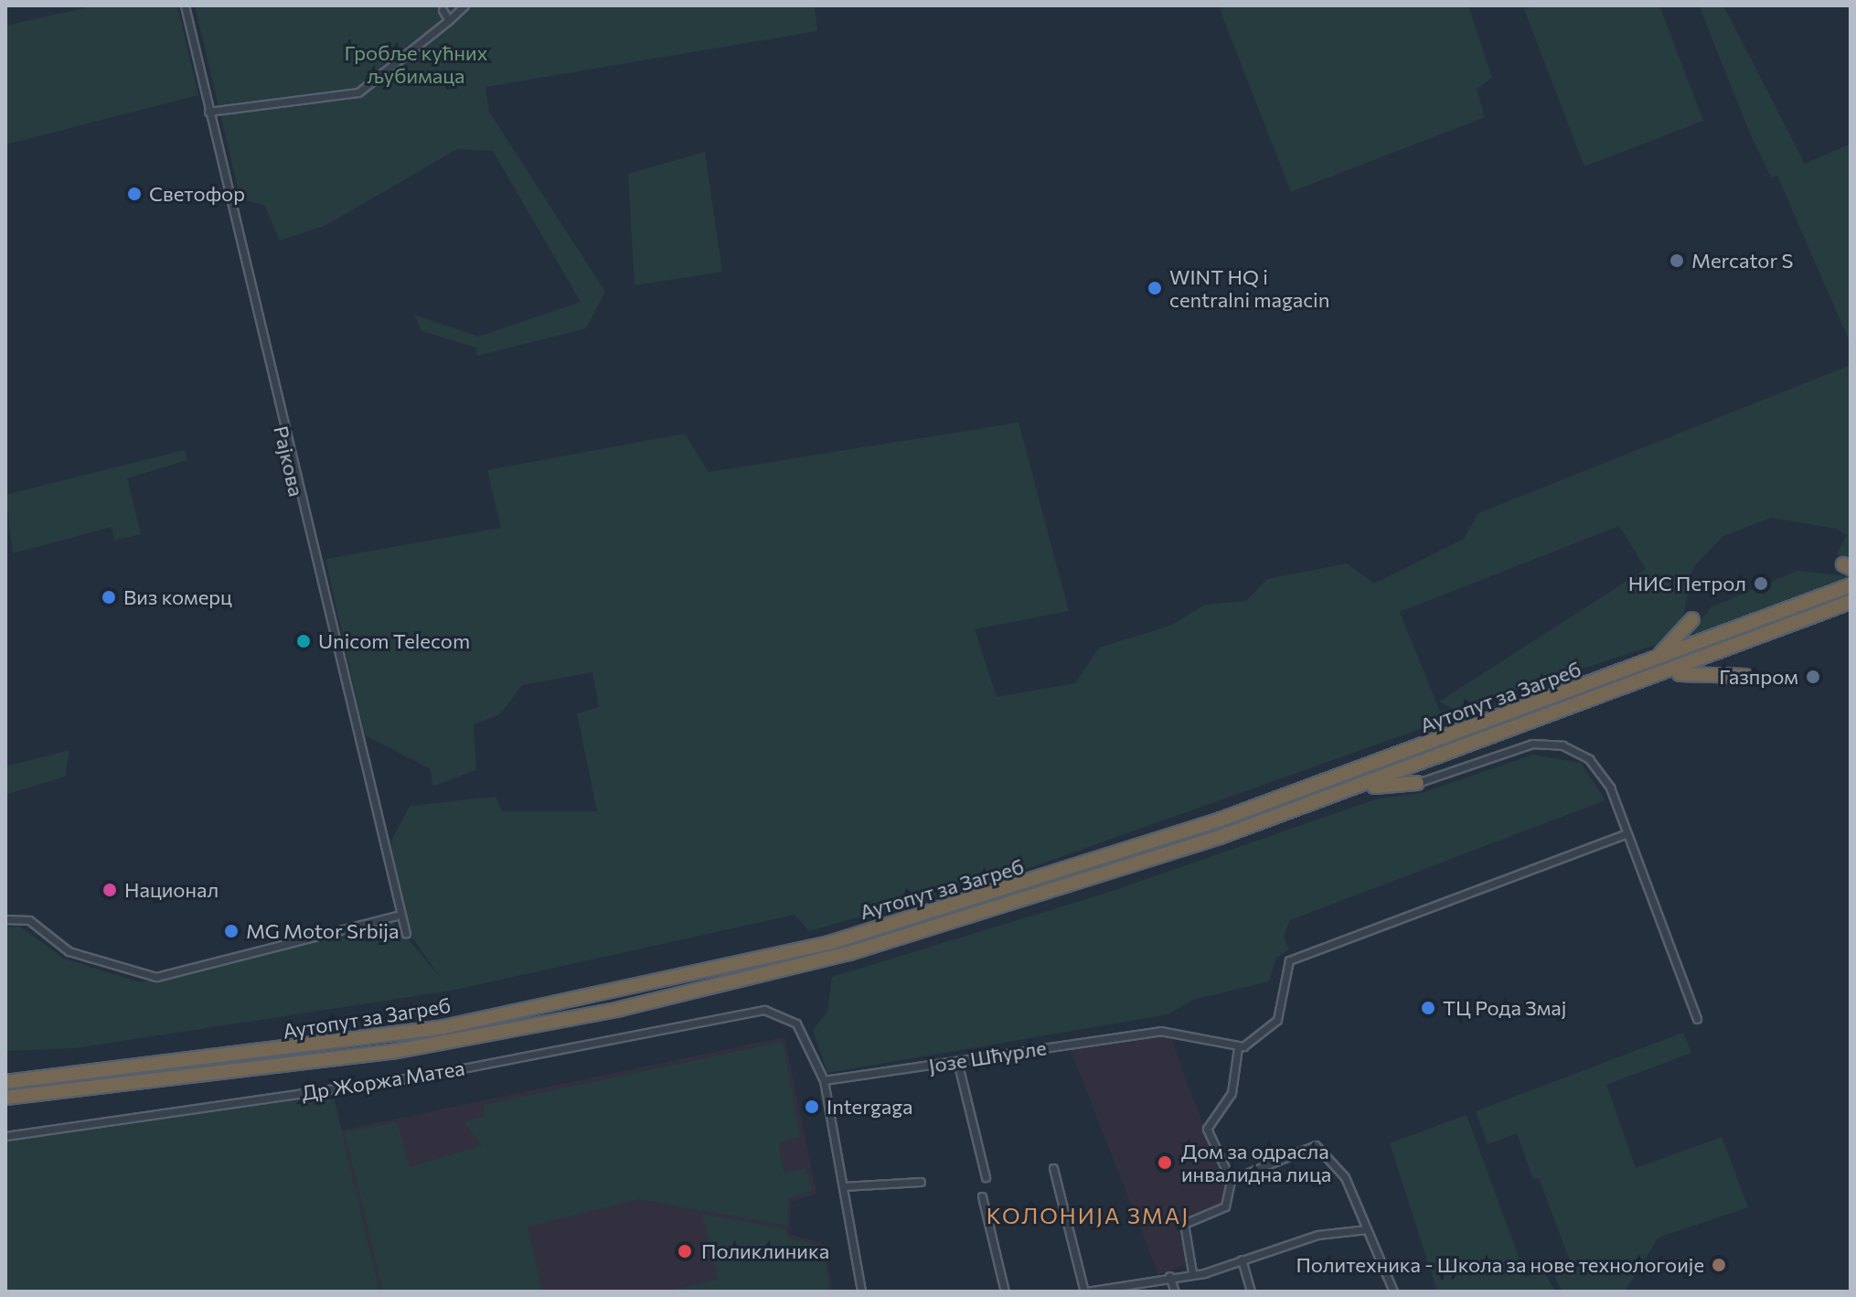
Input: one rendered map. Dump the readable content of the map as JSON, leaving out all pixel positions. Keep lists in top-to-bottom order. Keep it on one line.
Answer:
{"streets":{"highway":["Аутопут за Загреб"],"street":["Рајкова","Јозе Шћурле","Др Жоржа Матеа"]},"crossings":[["Јозе Шћурле","Др Жоржа Матеа"]],"districts":["КОЛОНИЈА ЗМАЈ"],"parks":["Гробље кућних љубимаца"],"places":["Светофор","Mercator S","WINT HQ i centralni magacin","НИС Петрол","Виз комерц","Unicom Telecom","Газпром","Национал","MG Motor Srbija","ТЦ Рода Змај","Intergaga","Дом за одрасла инвалидна лица","Поликлиника","Политехника - Школа за нове технологоије"]}
